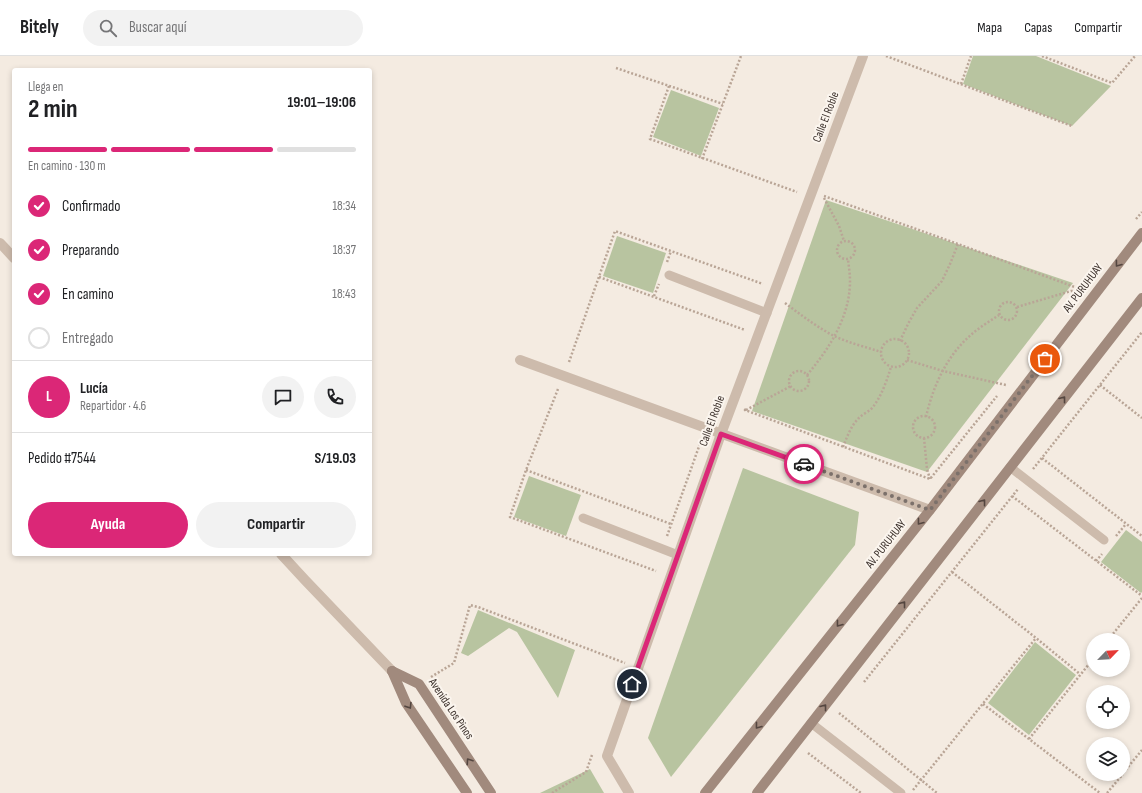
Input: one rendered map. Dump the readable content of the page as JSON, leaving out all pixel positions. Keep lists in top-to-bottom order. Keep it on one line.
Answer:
{"streets":{"main road":["AV. PURUHUAY","Avenida Los Pinos"],"street":["Calle El Roble"]},"north":"top right","page":{"header":"Bitely","search":"Buscar aquí","nav":["Mapa","Capas","Compartir"],"heading":["2 min","Llega en","19:01–19:06"],"panel":["Lucía","Repartidor · 4.6","Pedido #7544","S/19.03"],"bar":"En camino · 130 m","list":[["Confirmado","18:34"],["Preparando","18:37"],["En camino","18:43"],"Entregado"],"round":"L","buttons":["Ayuda","Compartir"]}}
